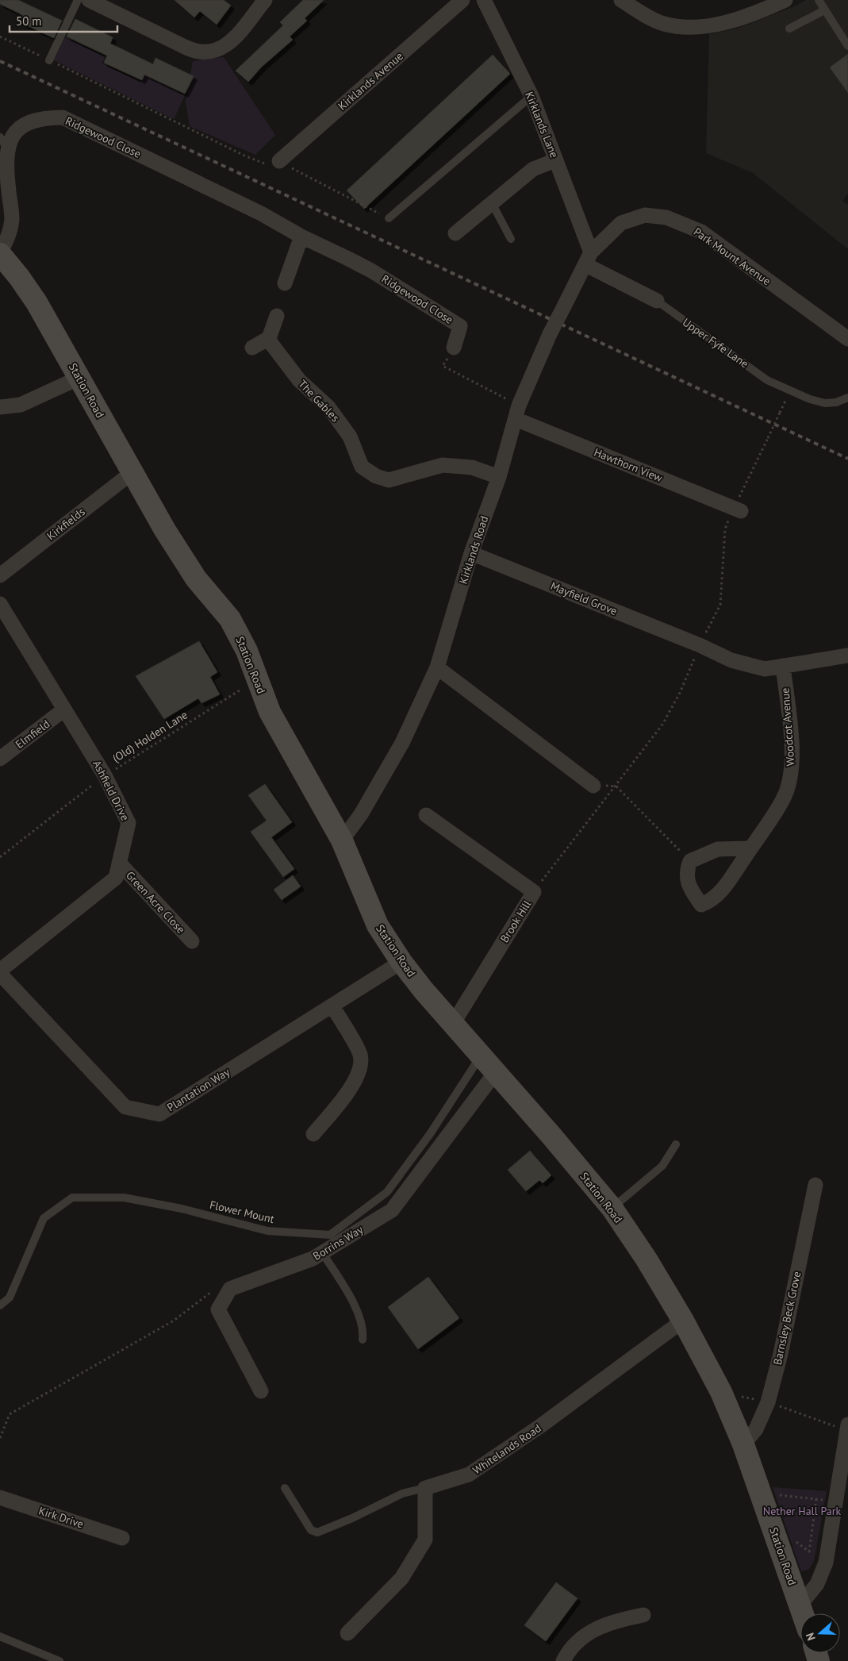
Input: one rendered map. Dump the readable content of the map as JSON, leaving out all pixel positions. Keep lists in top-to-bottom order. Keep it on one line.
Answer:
{"streets":{"street":["Kirklands Avenue","Kirklands Lane","Ridgewood Close","Park Mount Avenue","Upper Fyfe Lane","Station Road","The Gables","Hawthorn View","Kirkfields","Kirklands Road","Mayfield Grove","Woodcot Avenue","Elmfield","Ashfield Drive","Green Acre Close","Brook Hill","Plantation Way","Borrins Way","Barnsley Beck Grove","Whitelands Road","Kirk Drive"],"lane":["Flower Mount"],"path":["(Old) Holden Lane"]},"crossings":[["Kirklands Lane","Park Mount Avenue"],["Kirklands Lane","Upper Fyfe Lane"],["Kirklands Lane","Kirklands Road"],["Ridgewood Close","Station Road"],["Park Mount Avenue","Upper Fyfe Lane"],["Park Mount Avenue","Kirklands Road"],["Upper Fyfe Lane","Kirklands Road"],["Station Road","Kirkfields"],["Station Road","Kirklands Road"],["Station Road","(Old) Holden Lane"],["Station Road","Brook Hill"],["Station Road","Plantation Way"],["Station Road","Flower Mount"],["Station Road","Borrins Way"],["Station Road","Barnsley Beck Grove"],["Station Road","Whitelands Road"],["The Gables","Kirklands Road"],["Hawthorn View","Kirklands Road"],["Kirklands Road","Mayfield Grove"],["Elmfield","Ashfield Drive"],["(Old) Holden Lane","Ashfield Drive"],["Ashfield Drive","Green Acre Close"],["Ashfield Drive","Plantation Way"]],"parks":["Nether Hall Park"],"scale_bar":"50 m","north":"left"}
